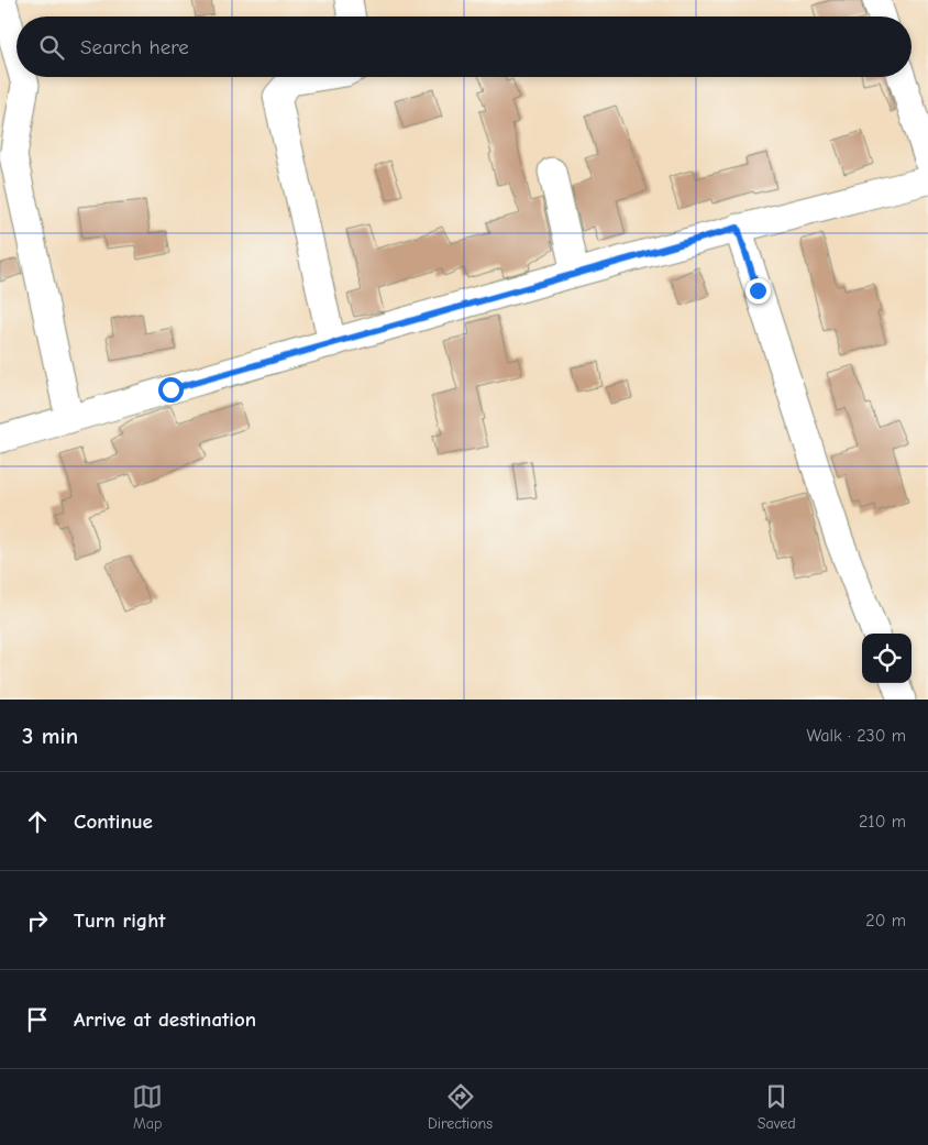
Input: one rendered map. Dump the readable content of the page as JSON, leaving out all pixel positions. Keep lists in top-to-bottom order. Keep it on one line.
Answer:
{"page":{"search":"Search here","heading":["3 min","Walk · 230 m"],"list":[["Continue","210 m"],["Turn right","20 m"],"Arrive at destination"],"nav":["Map","Directions","Saved"]}}
